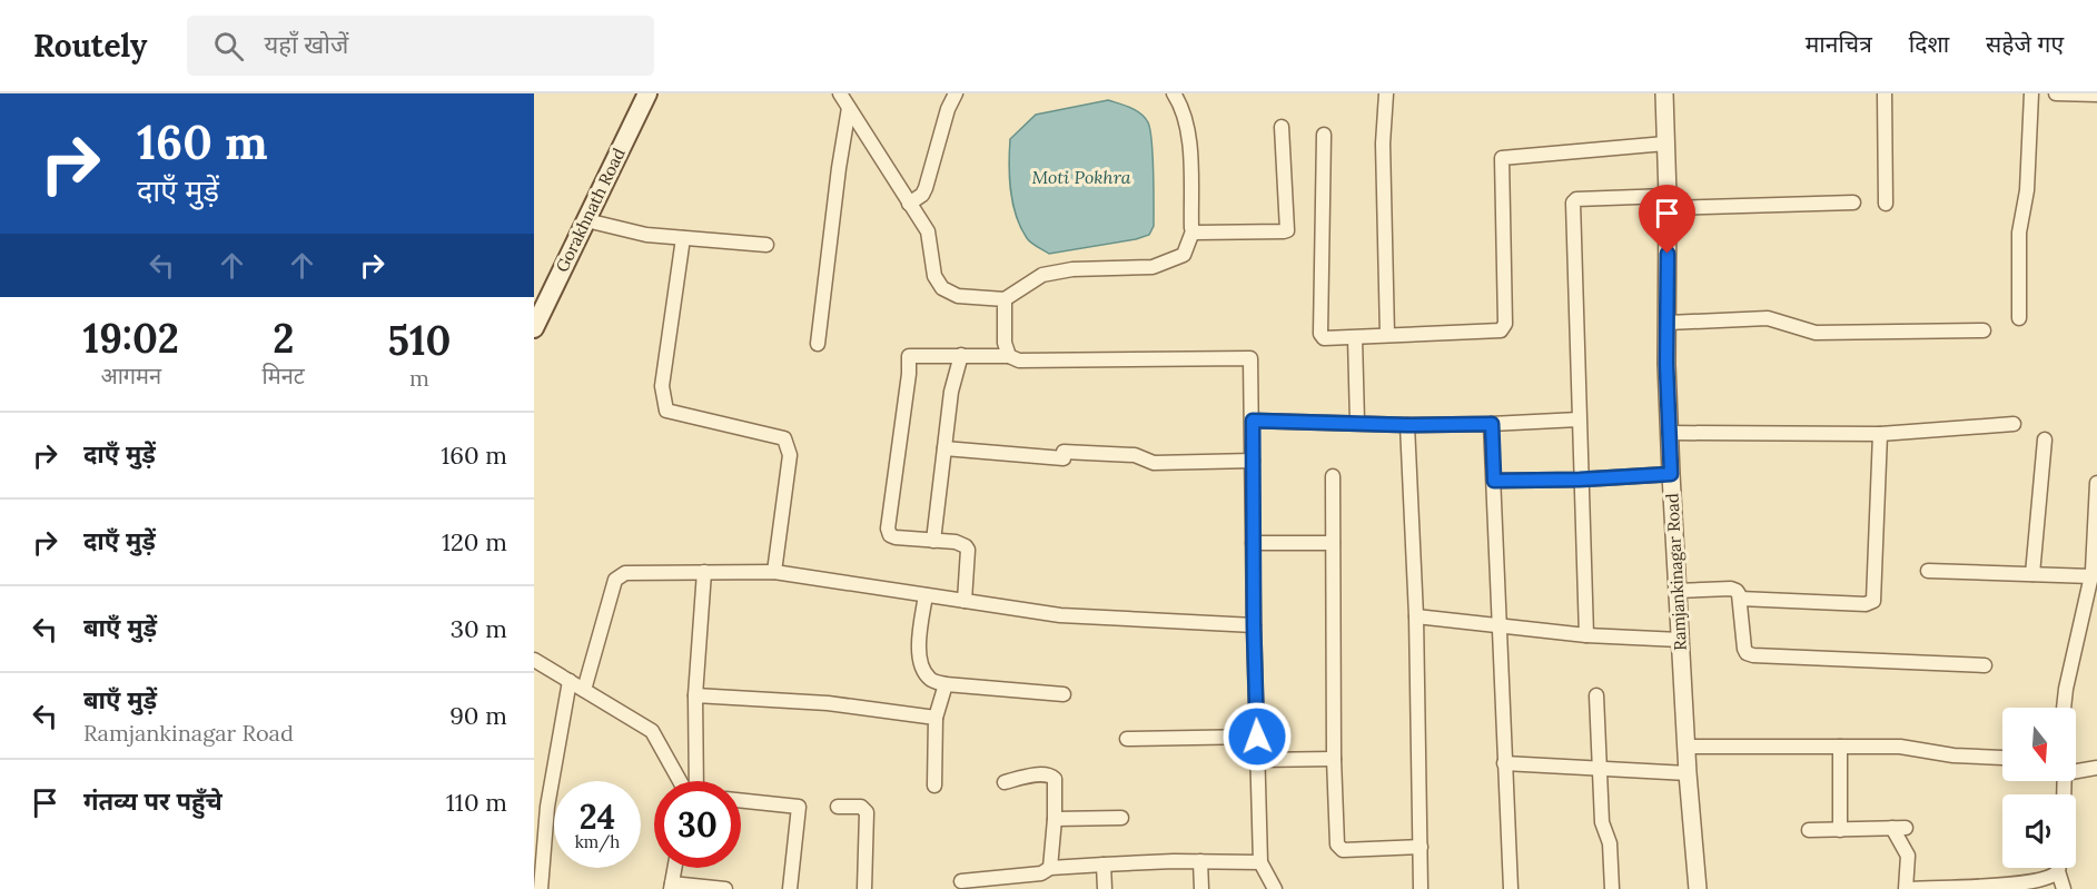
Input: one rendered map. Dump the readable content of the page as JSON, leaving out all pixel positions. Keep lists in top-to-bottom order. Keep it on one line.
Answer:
{"streets":{"main road":["Gorakhnath Road"],"street":["Ramjankinagar Road"]},"water":["Moti Pokhra"],"north":"bottom","page":{"header":"Routely","search":"यहाँ खोजें","nav":["मानचित्र","दिशा","सहेजे गए"],"turn":["160 m","दाएँ मुड़ें"],"eta":["19:02","आगमन","2","मिनट","510","m"],"list":[{"name":"दाएँ मुड़ें","value":"160 m"},{"name":"दाएँ मुड़ें","value":"120 m"},{"name":"बाएँ मुड़ें","value":"30 m"},{"name":"बाएँ मुड़ें","note":"Ramjankinagar Road","value":"90 m"},{"name":"गंतव्य पर पहुँचे","value":"110 m"}],"speed":"24 km/h","limit":"30"}}
